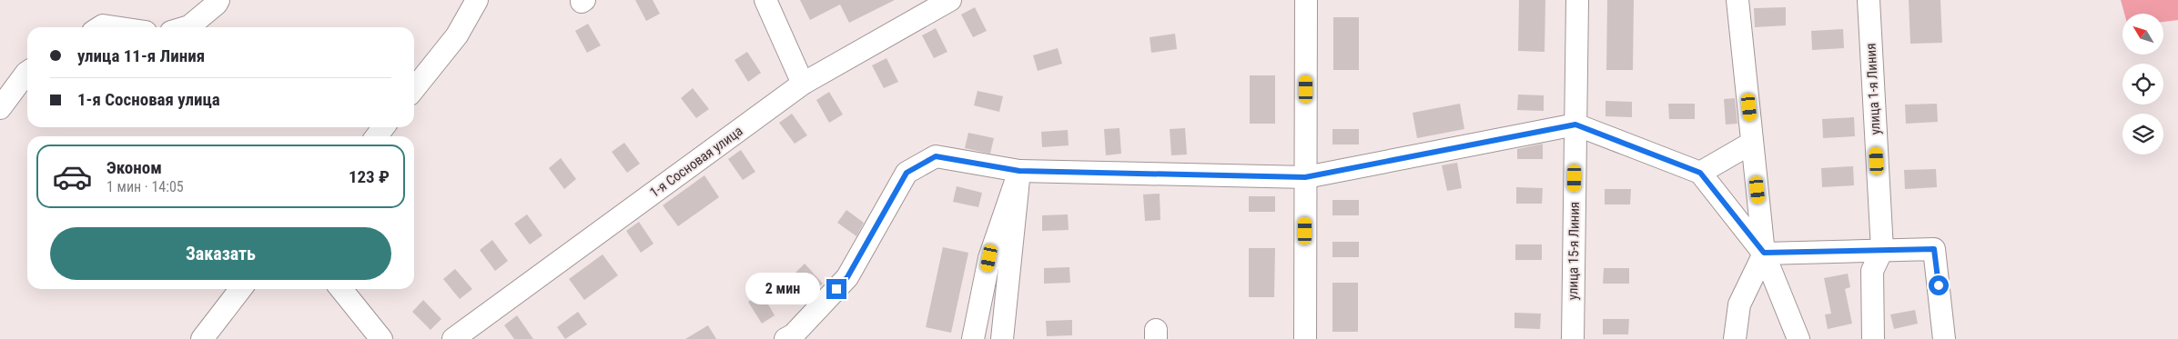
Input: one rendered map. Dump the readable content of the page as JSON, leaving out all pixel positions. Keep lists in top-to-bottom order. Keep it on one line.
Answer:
{"streets":{"street":["улица 1-я Линия","1-я Сосновая улица","улица 15-я Линия"]},"north":"top left","page":{"banner":["улица 11-я Линия","1-я Сосновая улица"],"list":[{"name":"Эконом","note":"1 мин · 14:05","value":"123 ₽"}],"buttons":"Заказать","bubble":"2 мин"}}
